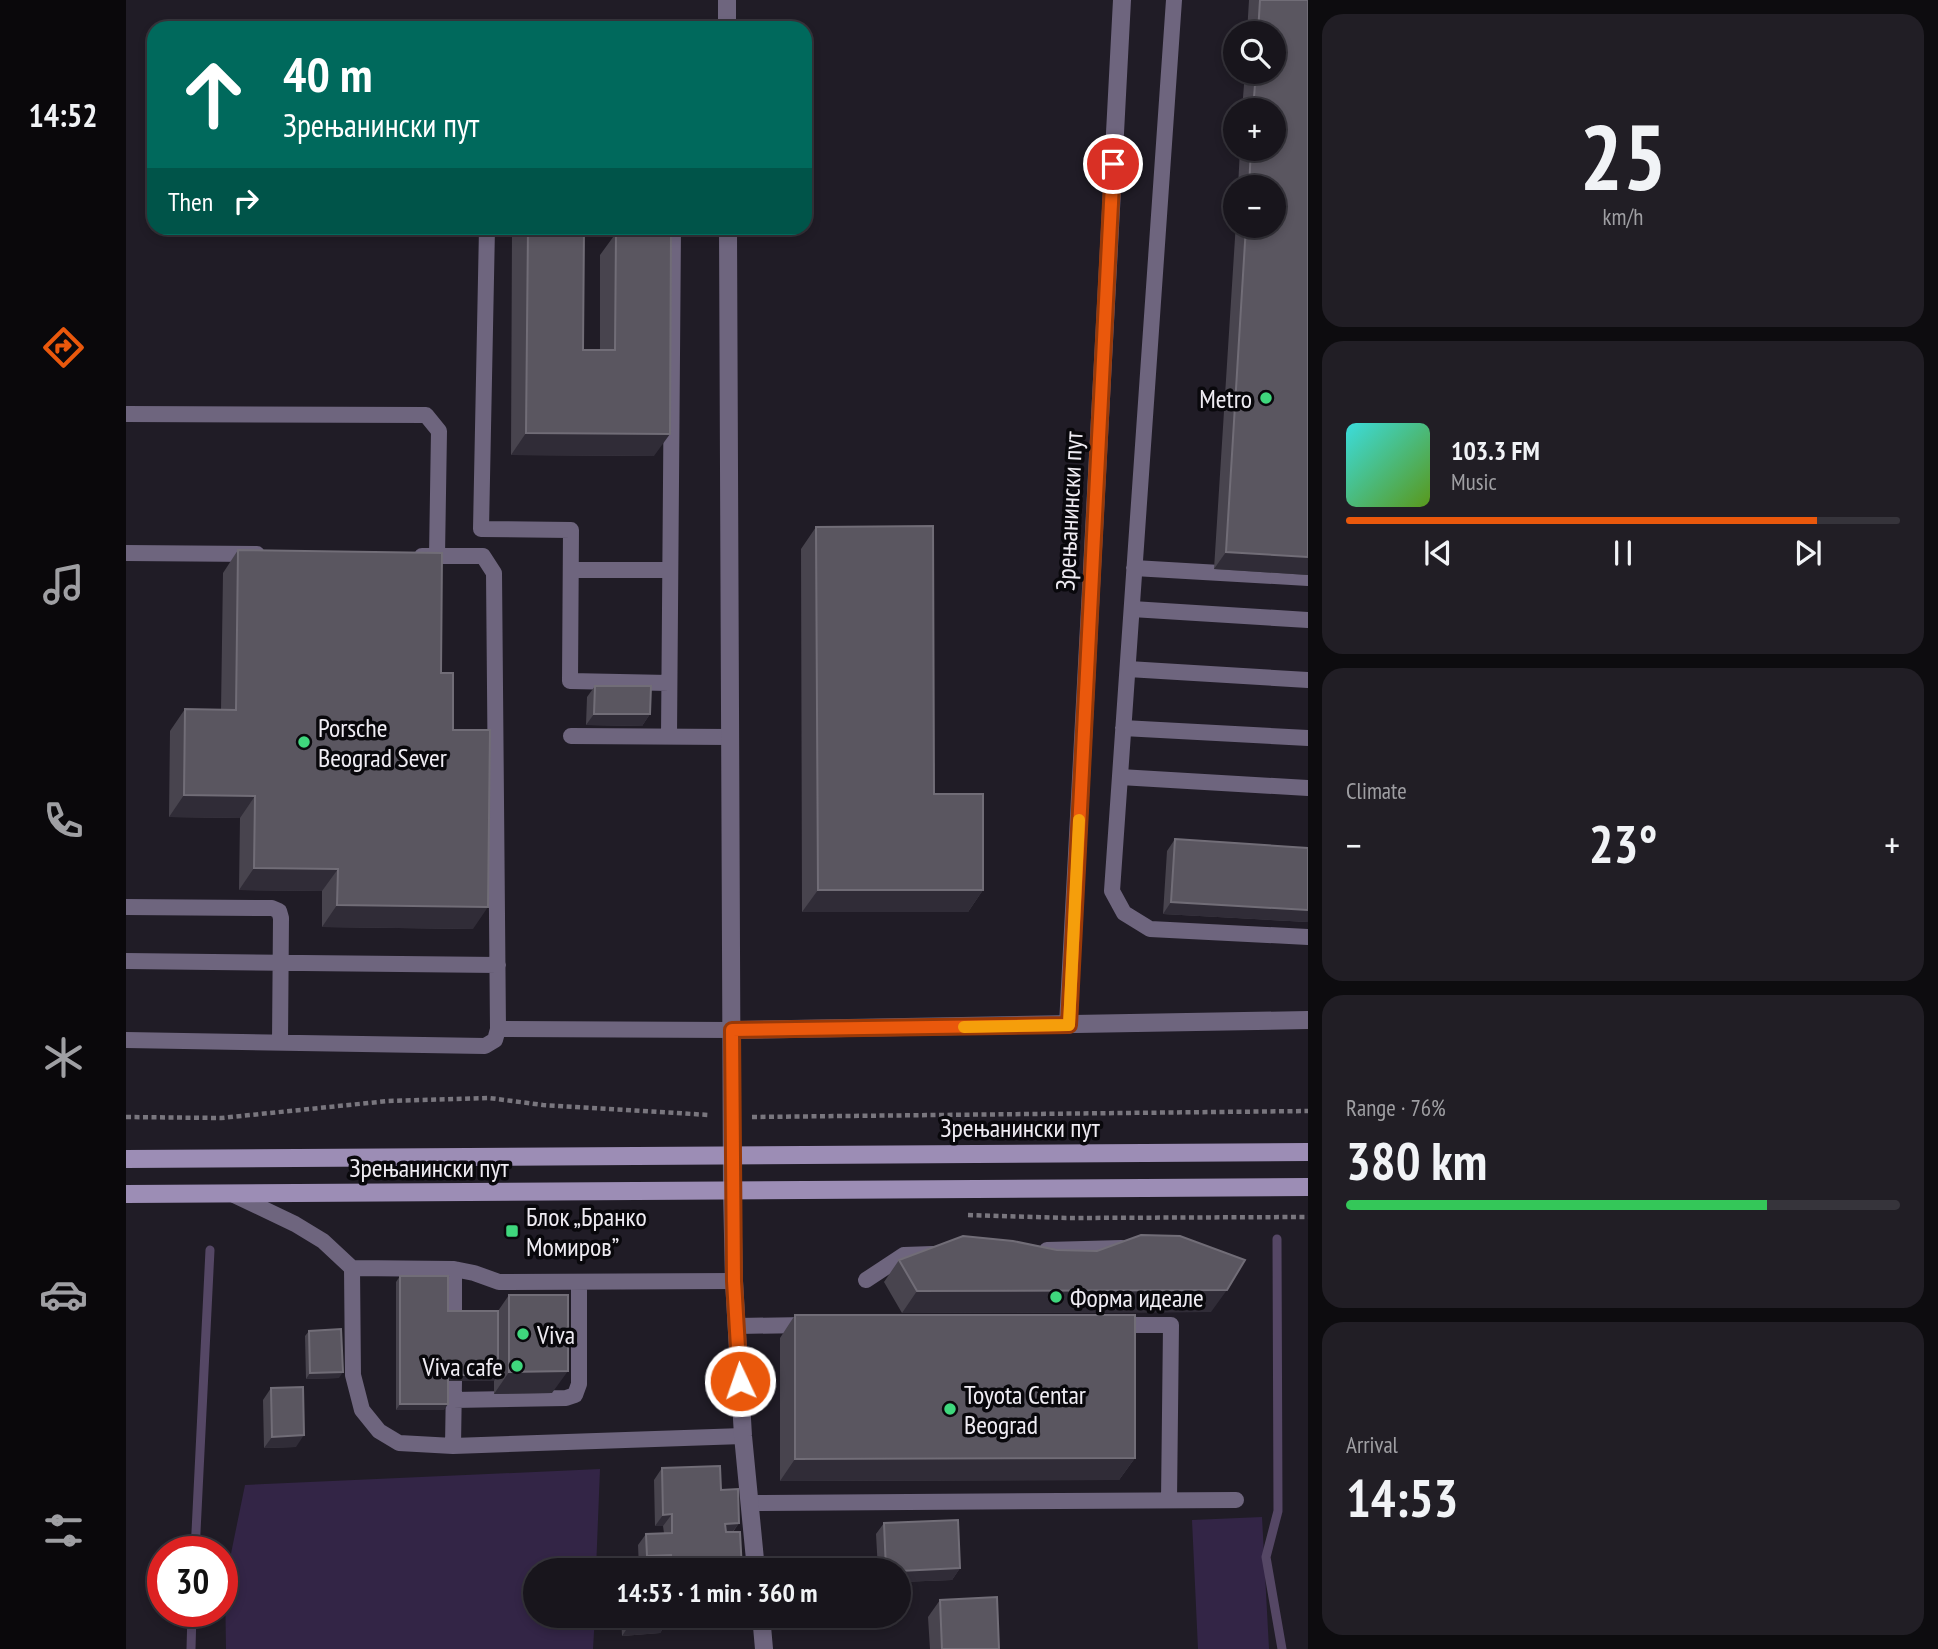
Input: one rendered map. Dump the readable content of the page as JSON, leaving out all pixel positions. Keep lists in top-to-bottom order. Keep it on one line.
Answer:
{"streets":{"main road":["Зрењанински пут"]},"places":{"other":["Metro","Porsche Beograd Sever","Форма идеале","Viva","Viva cafe","Toyota Centar Beograd"],"transit":["Блок „Бранко Момиров”"]},"page":{"tabs":"14:52","tile":[["25","km/h"],"Climate",["Range · 76%","380 km"],["Arrival","14:53"]],"map_buttons":["+","−"],"turn":["40 m","Зрењанински пут"],"then":"Then","song":["103.3 FM","Music"],"heat":["−","23°","+"],"limit":"30","trip":"14:53 · 1 min · 360 m"}}
